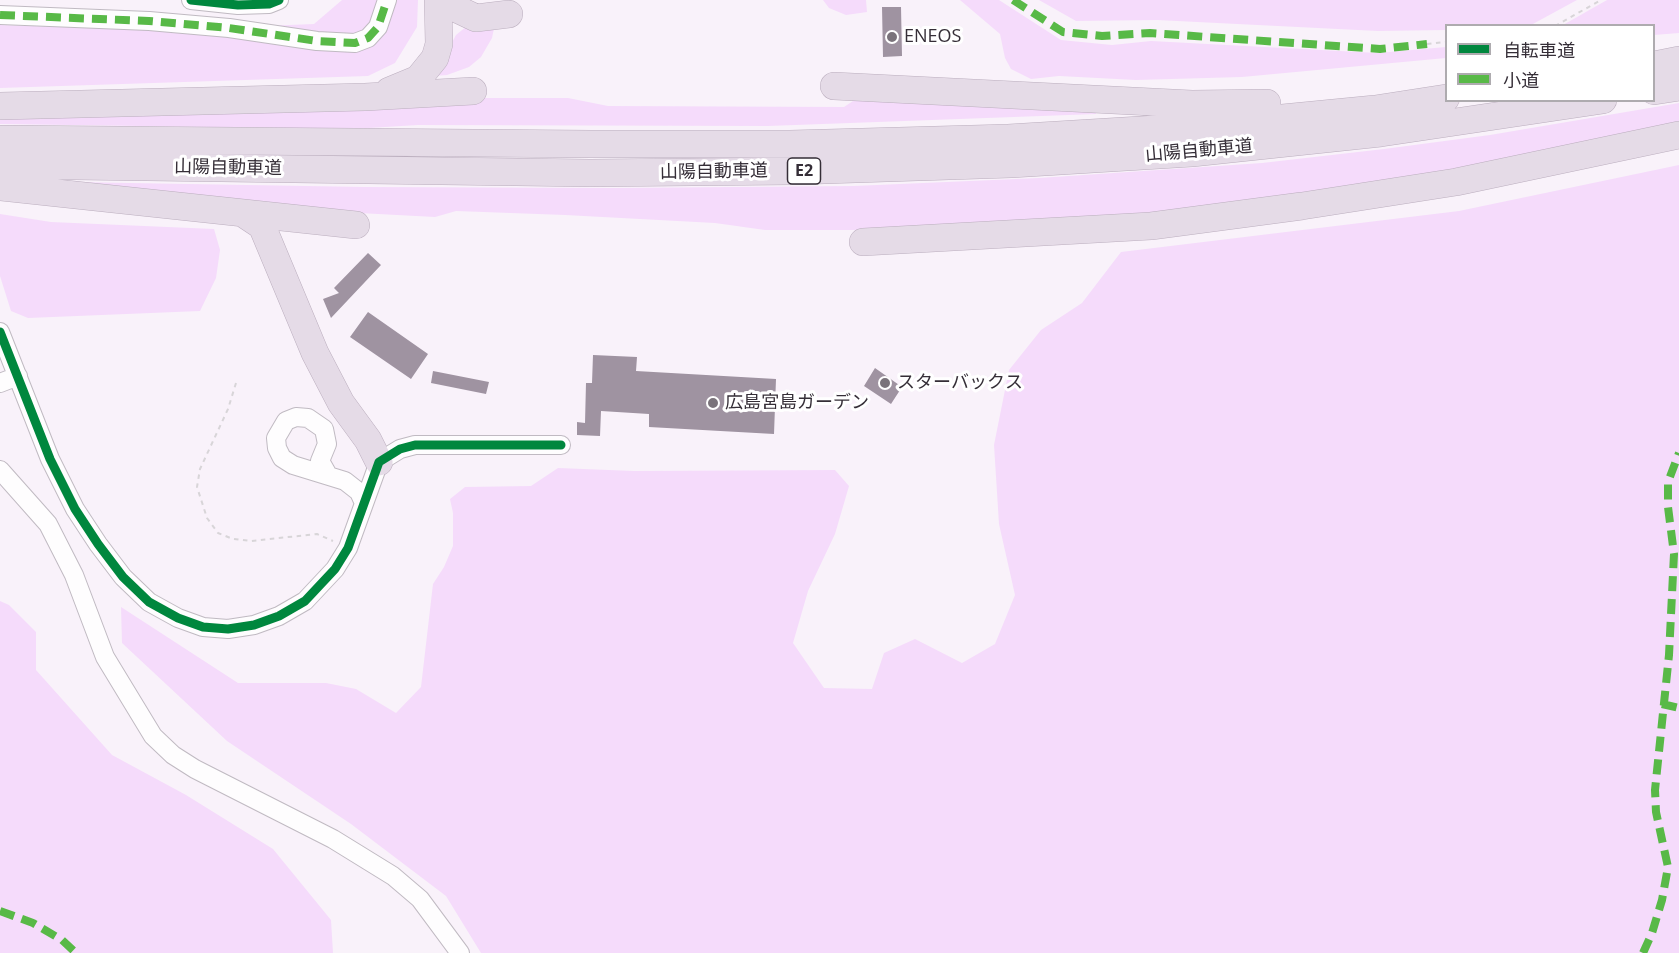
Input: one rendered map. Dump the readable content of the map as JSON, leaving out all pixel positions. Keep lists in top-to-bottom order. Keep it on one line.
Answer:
{"streets":{"highway":["山陽自動車道","E2"]},"places":["ENEOS","スターバックス","広島宮島ガーデン"],"legend":["自転車道","小道"]}
